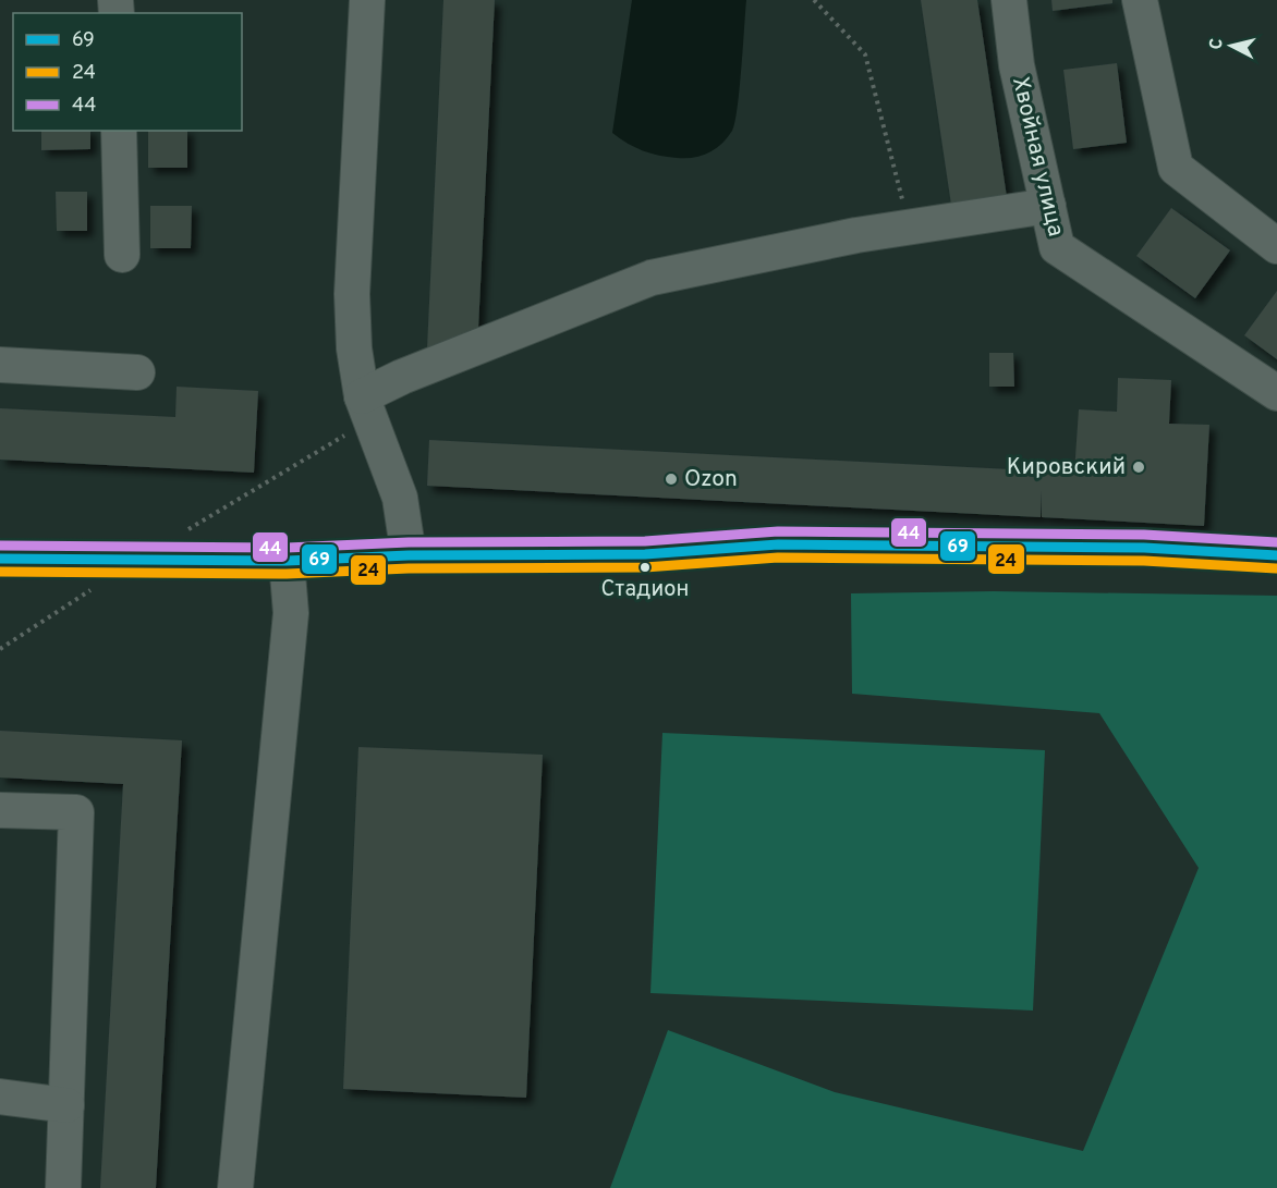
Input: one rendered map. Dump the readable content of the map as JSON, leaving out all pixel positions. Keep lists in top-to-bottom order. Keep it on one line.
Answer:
{"streets":{"street":["Хвойная улица"]},"places":["Кировский","Ozon","Стадион"],"lines":["transit line 44","transit line 69","transit line 24"],"legend":["69","24","44"],"north":"left"}
